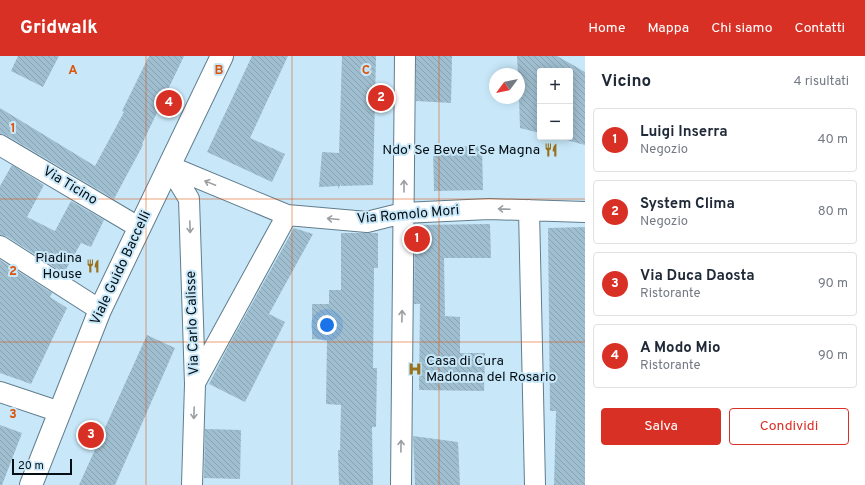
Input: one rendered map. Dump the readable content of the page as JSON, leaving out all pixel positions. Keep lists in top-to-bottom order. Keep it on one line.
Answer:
{"streets":{"main road":["Viale Guido Baccelli"],"street":["Via Ticino","Via Romolo Mori","Via Carlo Calisse"]},"crossings":[["Via Ticino","Viale Guido Baccelli"],["Via Romolo Mori","Viale Guido Baccelli"],["Via Romolo Mori","Via Carlo Calisse"],["Viale Guido Baccelli","Via Carlo Calisse"]],"one_way":["Via Romolo Mori","Via Carlo Calisse"],"places":{"restaurant":["Ndo' Se Beve E Se Magna","Piadina House"],"hospital":["Casa di Cura Madonna del Rosario"]},"scale_bar":"20 m","north":"bottom left","page":{"header":"Gridwalk","nav":["Home","Mappa","Chi siamo","Contatti"],"heading":["Vicino","4 risultati"],"map_buttons":["+","−"],"pins":["2","4","1","3"],"list":[{"mark":"1","name":"Luigi Inserra","note":"Negozio","value":"40 m"},{"mark":"2","name":"System Clima","note":"Negozio","value":"80 m"},{"mark":"3","name":"Via Duca Daosta","note":"Ristorante","value":"90 m"},{"mark":"4","name":"A Modo Mio","note":"Ristorante","value":"90 m"}],"buttons":["Salva","Condividi"],"scale":"20 m"},"grid":{"columns":["A","B","C"],"rows":["1","2","3"]}}
